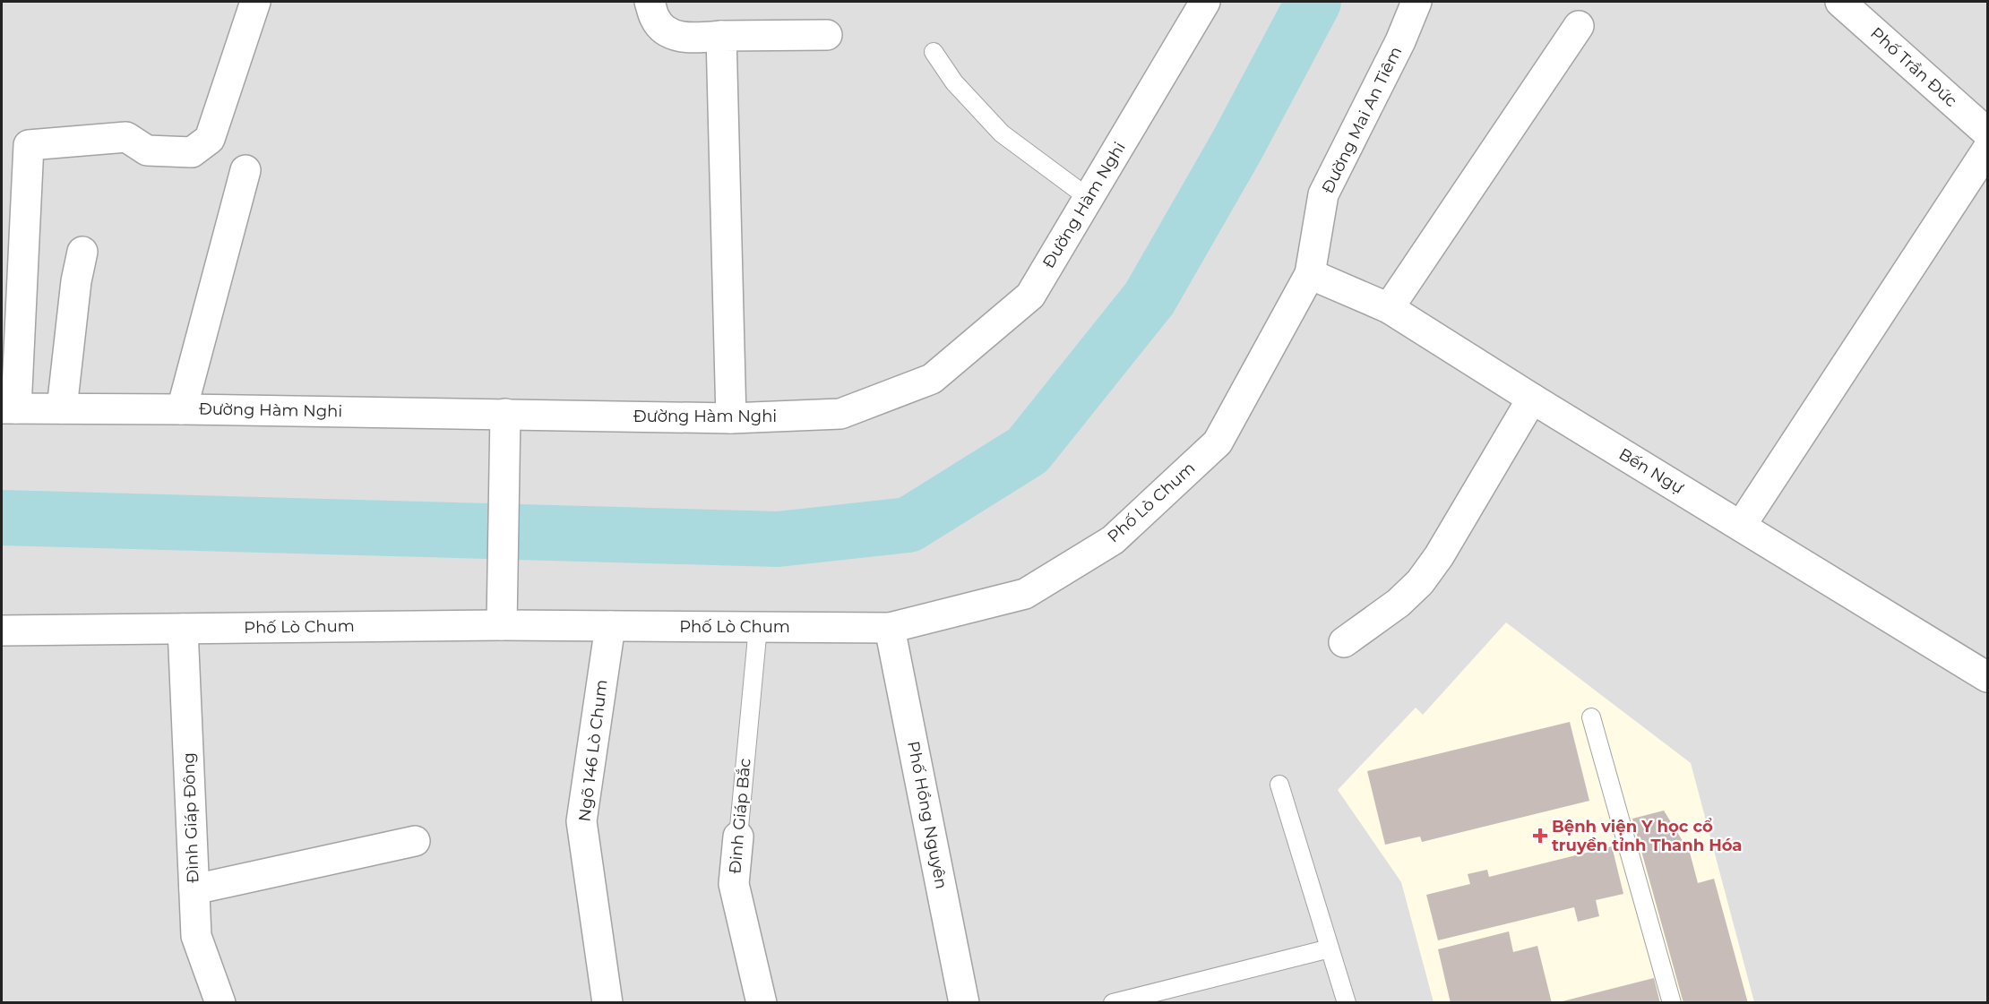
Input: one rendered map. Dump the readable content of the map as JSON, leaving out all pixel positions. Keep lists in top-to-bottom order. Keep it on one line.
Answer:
{"streets":{"street":["Phố Trần Đức","Đường Mai An Tiêm","Đường Hàm Nghi","Bến Ngự","Phố Lò Chum","Ngõ 146 Lò Chum","Phố Hồng Nguyên","Đinh Giáp Bắc","Đình Giáp Đông"]},"crossings":[["Đường Mai An Tiêm","Bến Ngự"],["Đường Mai An Tiêm","Phố Lò Chum"],["Bến Ngự","Phố Lò Chum"],["Phố Lò Chum","Ngõ 146 Lò Chum"],["Phố Lò Chum","Phố Hồng Nguyên"],["Phố Lò Chum","Đinh Giáp Bắc"],["Phố Lò Chum","Đình Giáp Đông"]],"places":{"health":["Bệnh viện Y học cổ truyền tỉnh Thanh Hóa"]}}
